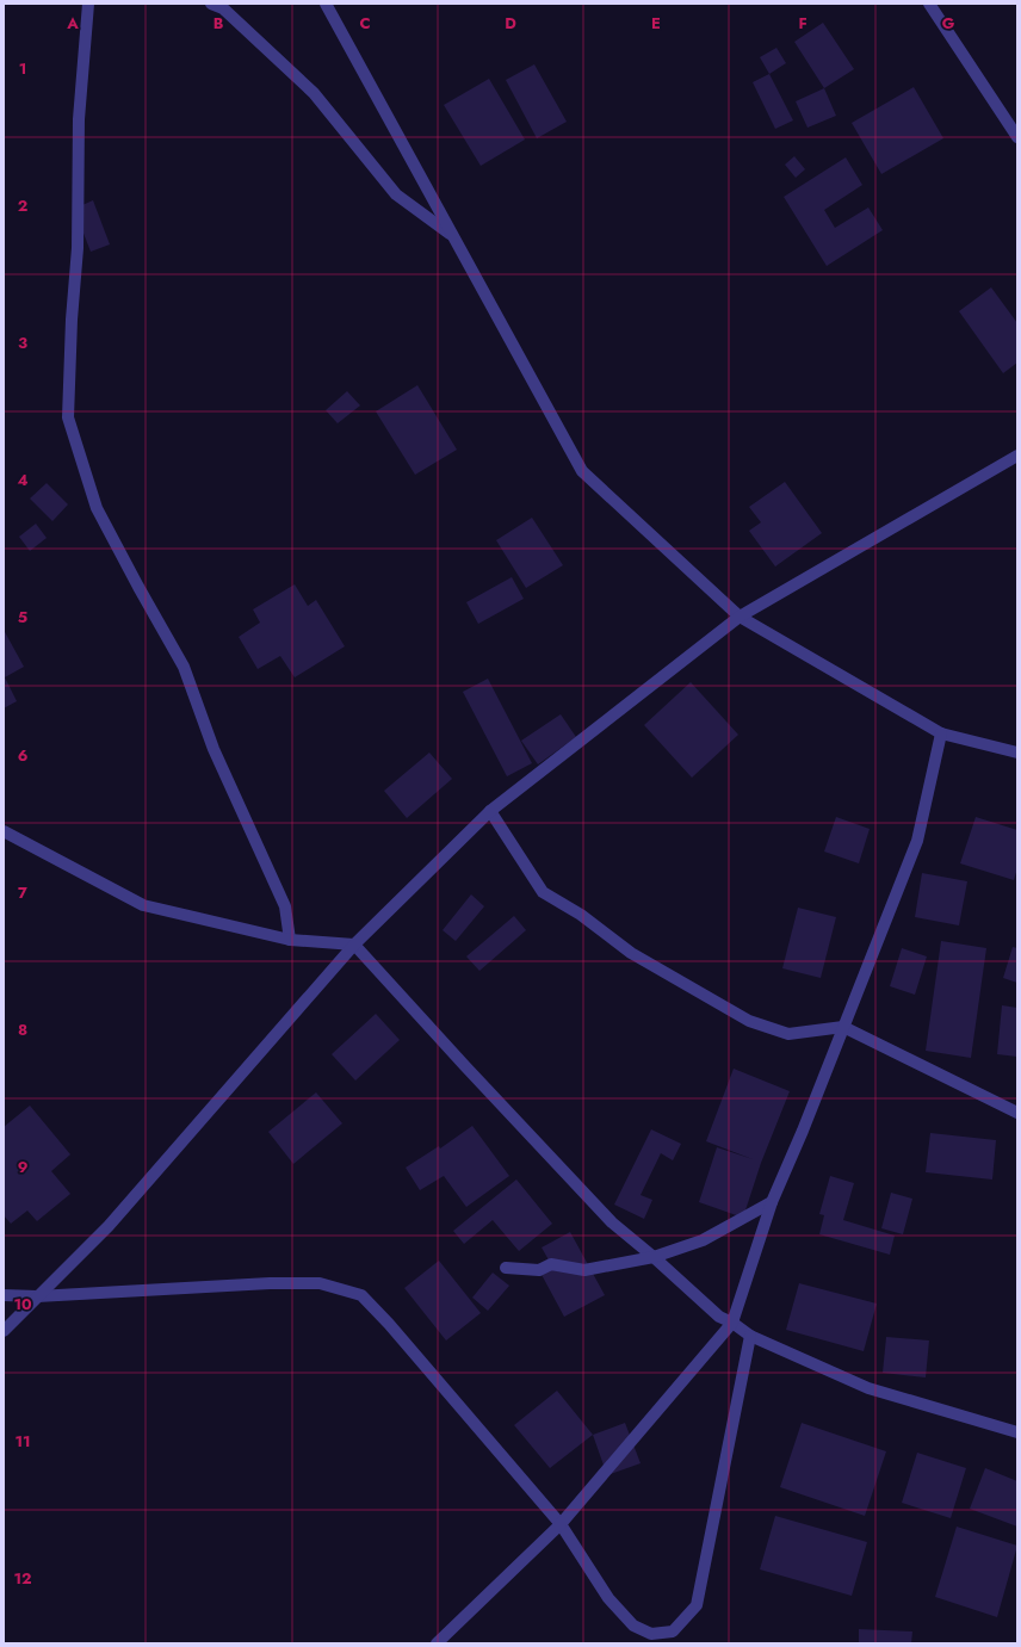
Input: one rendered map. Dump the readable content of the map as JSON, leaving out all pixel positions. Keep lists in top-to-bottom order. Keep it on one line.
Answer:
{"grid":{"columns":["A","B","C","D","E","F","G"],"rows":["1","2","3","4","5","6","7","8","9","10","11","12"]}}
